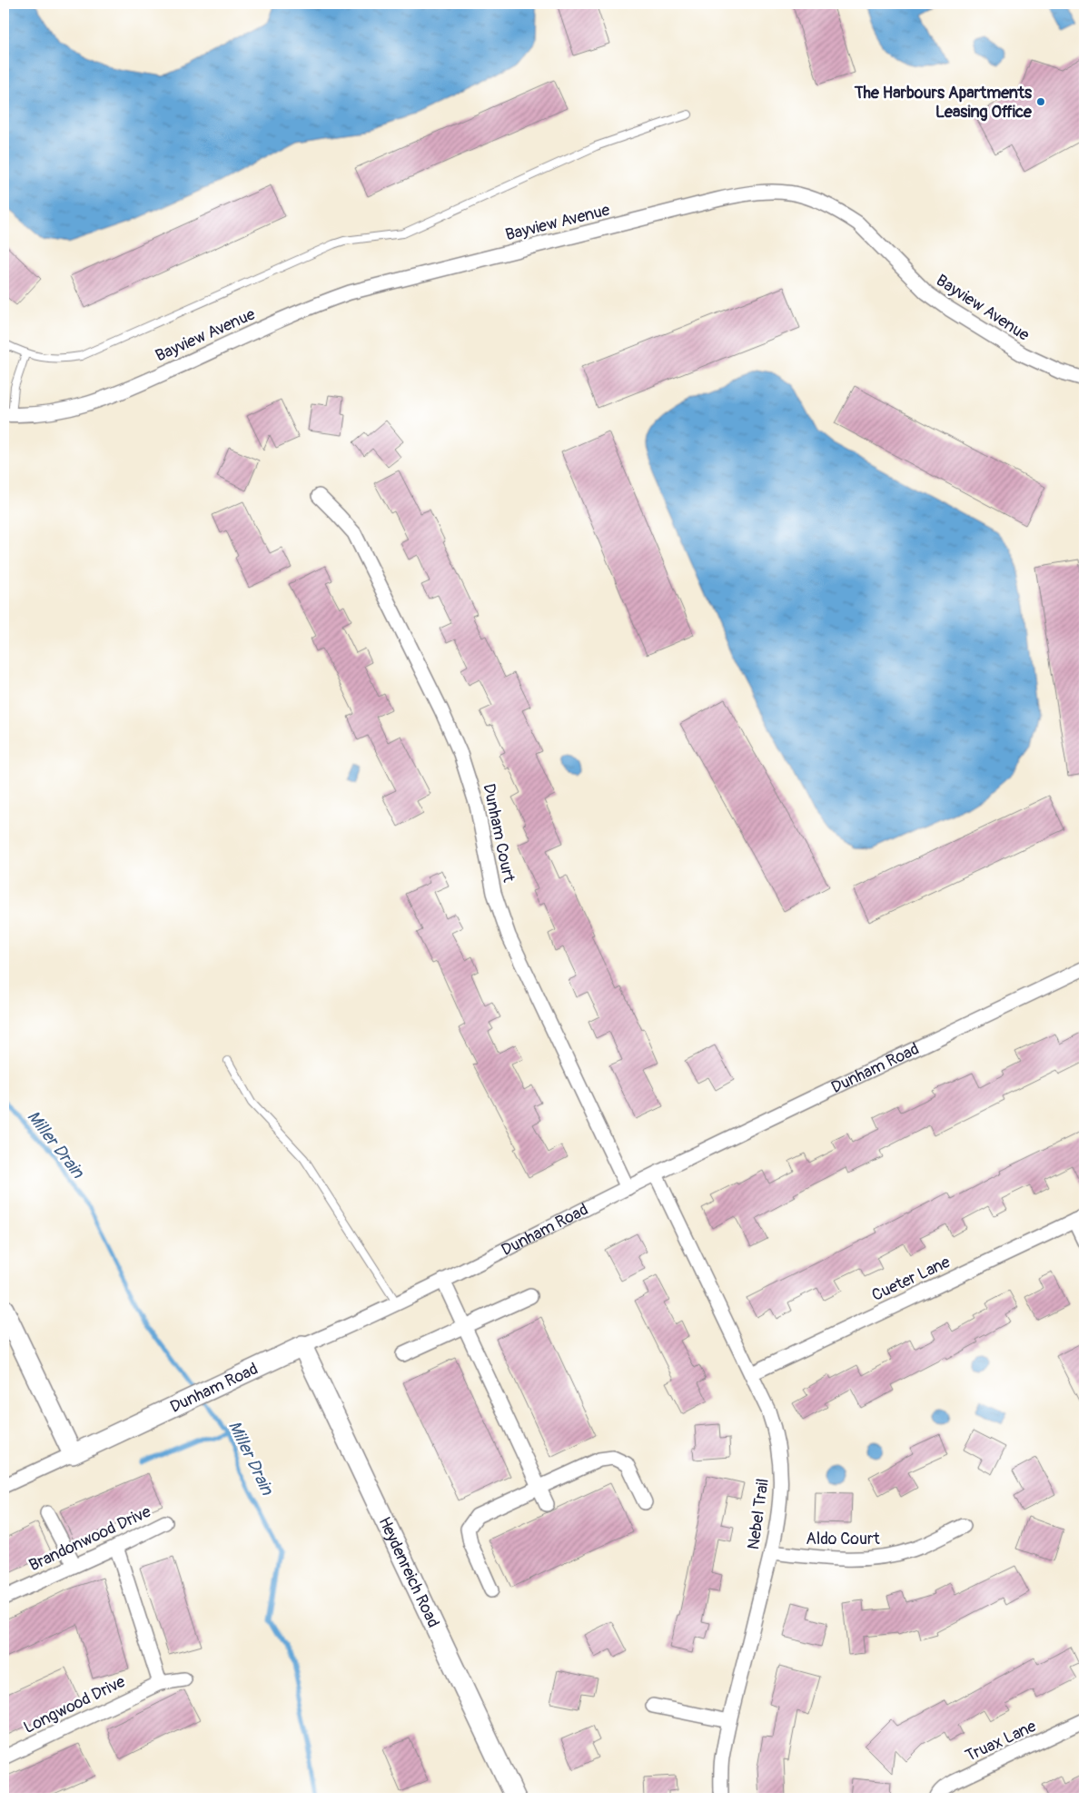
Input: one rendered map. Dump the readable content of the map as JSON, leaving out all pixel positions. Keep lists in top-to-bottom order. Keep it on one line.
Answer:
{"streets":{"street":["Bayview Avenue","Dunham Court","Dunham Road","Cueter Lane","Nebel Trail","Brandonwood Drive","Aldo Court","Heydenreich Road","Longwood Drive","Truax Lane"]},"crossings":[["Dunham Court","Dunham Road"],["Dunham Road","Nebel Trail"],["Dunham Road","Heydenreich Road"],["Cueter Lane","Nebel Trail"],["Nebel Trail","Aldo Court"]],"water":["Miller Drain"],"places":["The Harbours Apartments Leasing Office"]}
